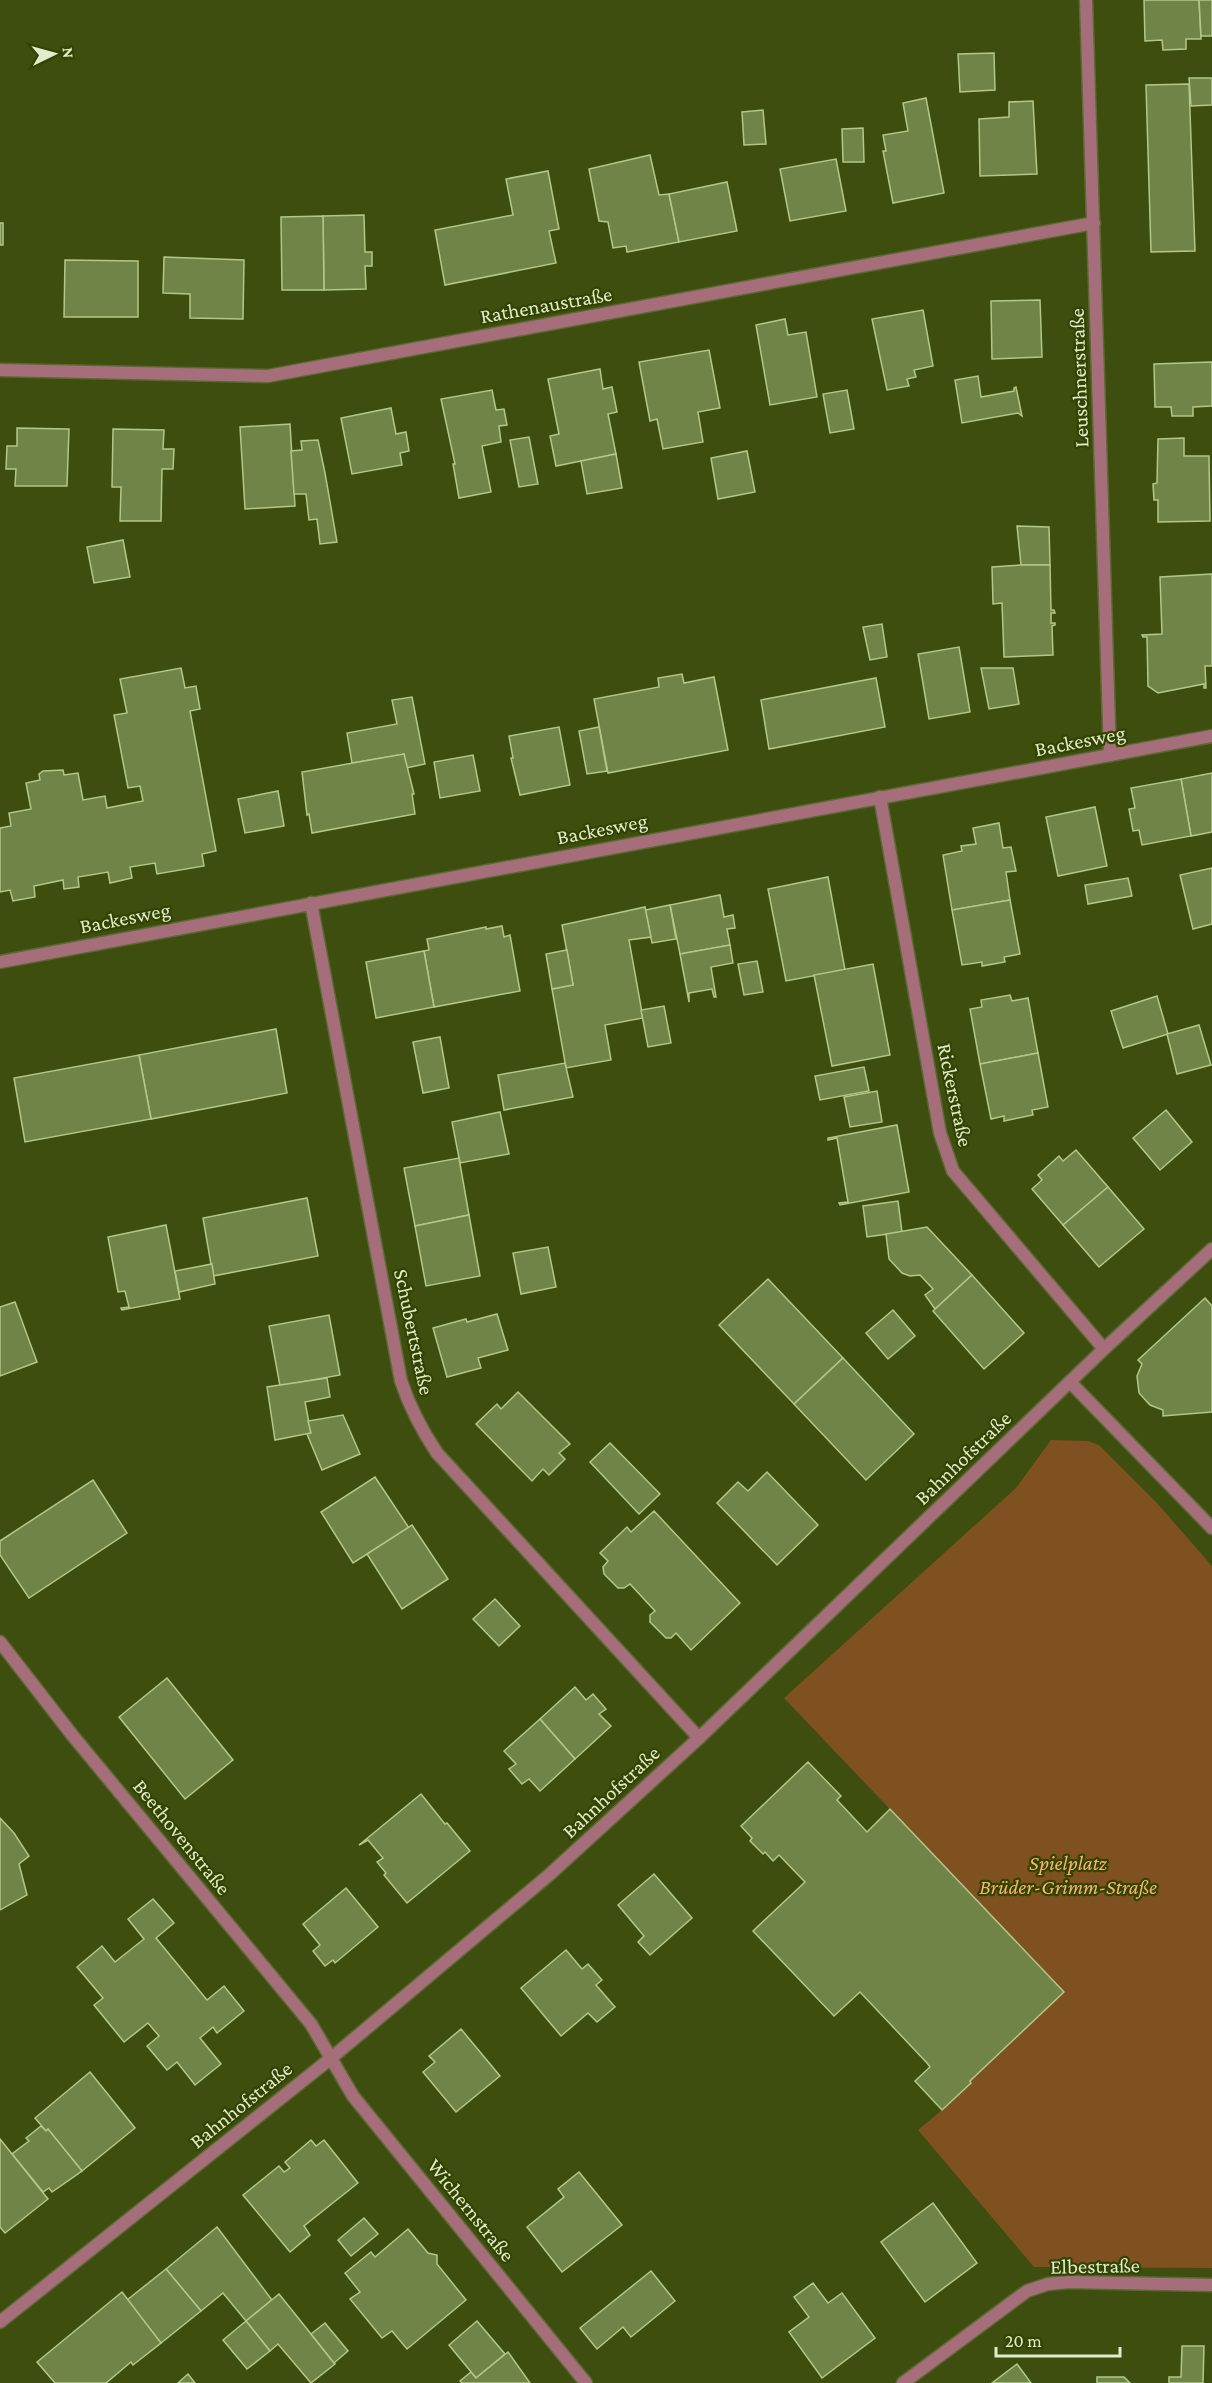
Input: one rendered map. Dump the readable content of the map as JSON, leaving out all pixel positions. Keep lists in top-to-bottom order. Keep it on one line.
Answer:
{"streets":{"street":["Rathenaustraße","Leuschnerstraße","Backesweg","Rickerstraße","Schubertstraße","Bahnhofstraße","Beethovenstraße","Wichernstraße","Elbestraße"]},"crossings":[["Rathenaustraße","Leuschnerstraße"],["Leuschnerstraße","Backesweg"],["Backesweg","Rickerstraße"],["Backesweg","Schubertstraße"],["Rickerstraße","Bahnhofstraße"],["Schubertstraße","Bahnhofstraße"],["Bahnhofstraße","Beethovenstraße"],["Bahnhofstraße","Wichernstraße"],["Beethovenstraße","Wichernstraße"]],"parks":["Spielplatz Brüder-Grimm-Straße"],"scale_bar":"20 m","north":"right"}
